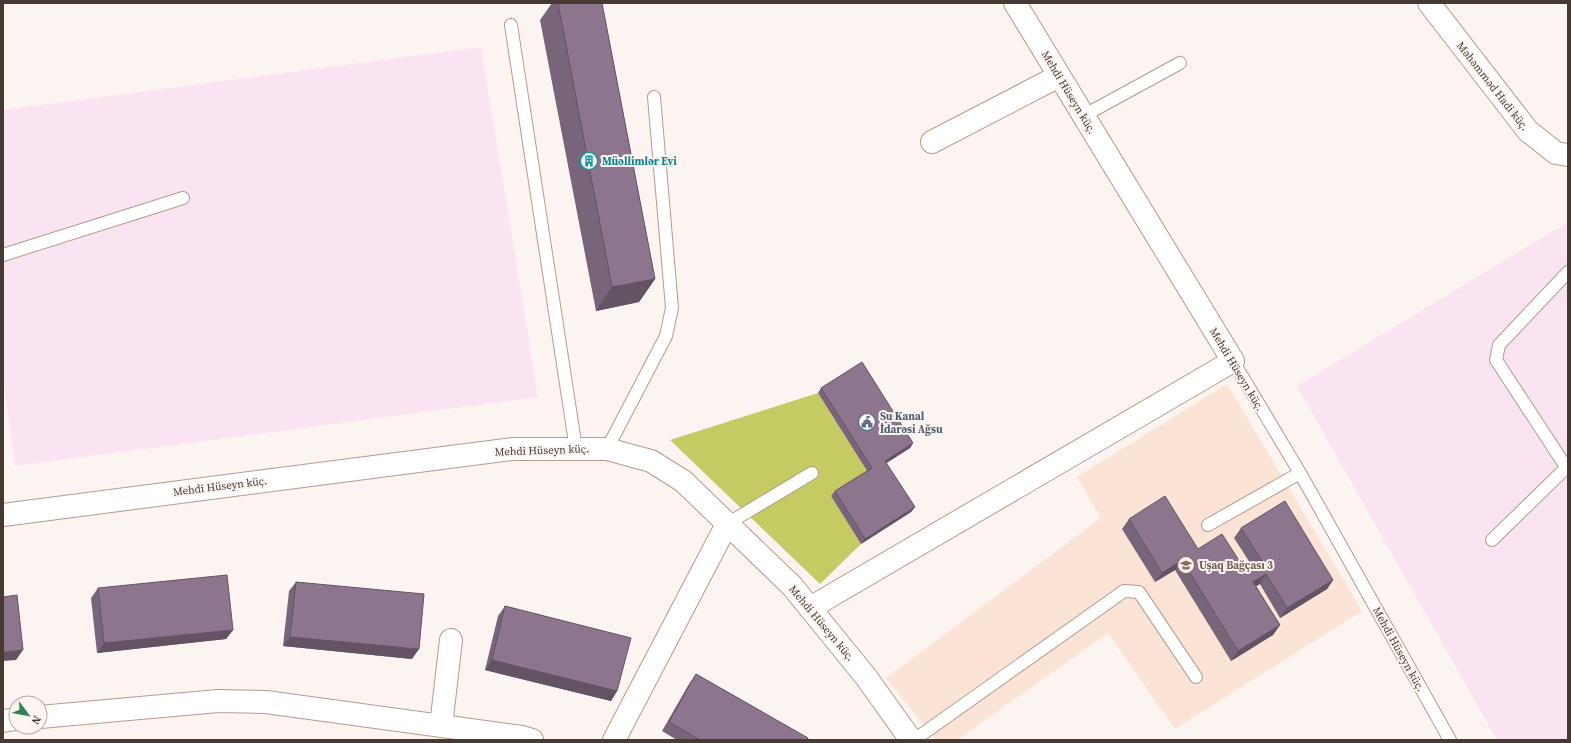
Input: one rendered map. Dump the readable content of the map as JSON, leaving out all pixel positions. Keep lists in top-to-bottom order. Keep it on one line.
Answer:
{"streets":{"street":["Məhəmməd Hadi küç.","Mehdi Hüseyn küç."]},"places":{"building":["Müəllimlər Evi"],"public building":["Su Kanal İdarəsi Ağsu"],"school or university":["Uşaq Bağçası 3"]},"north":"bottom right"}
